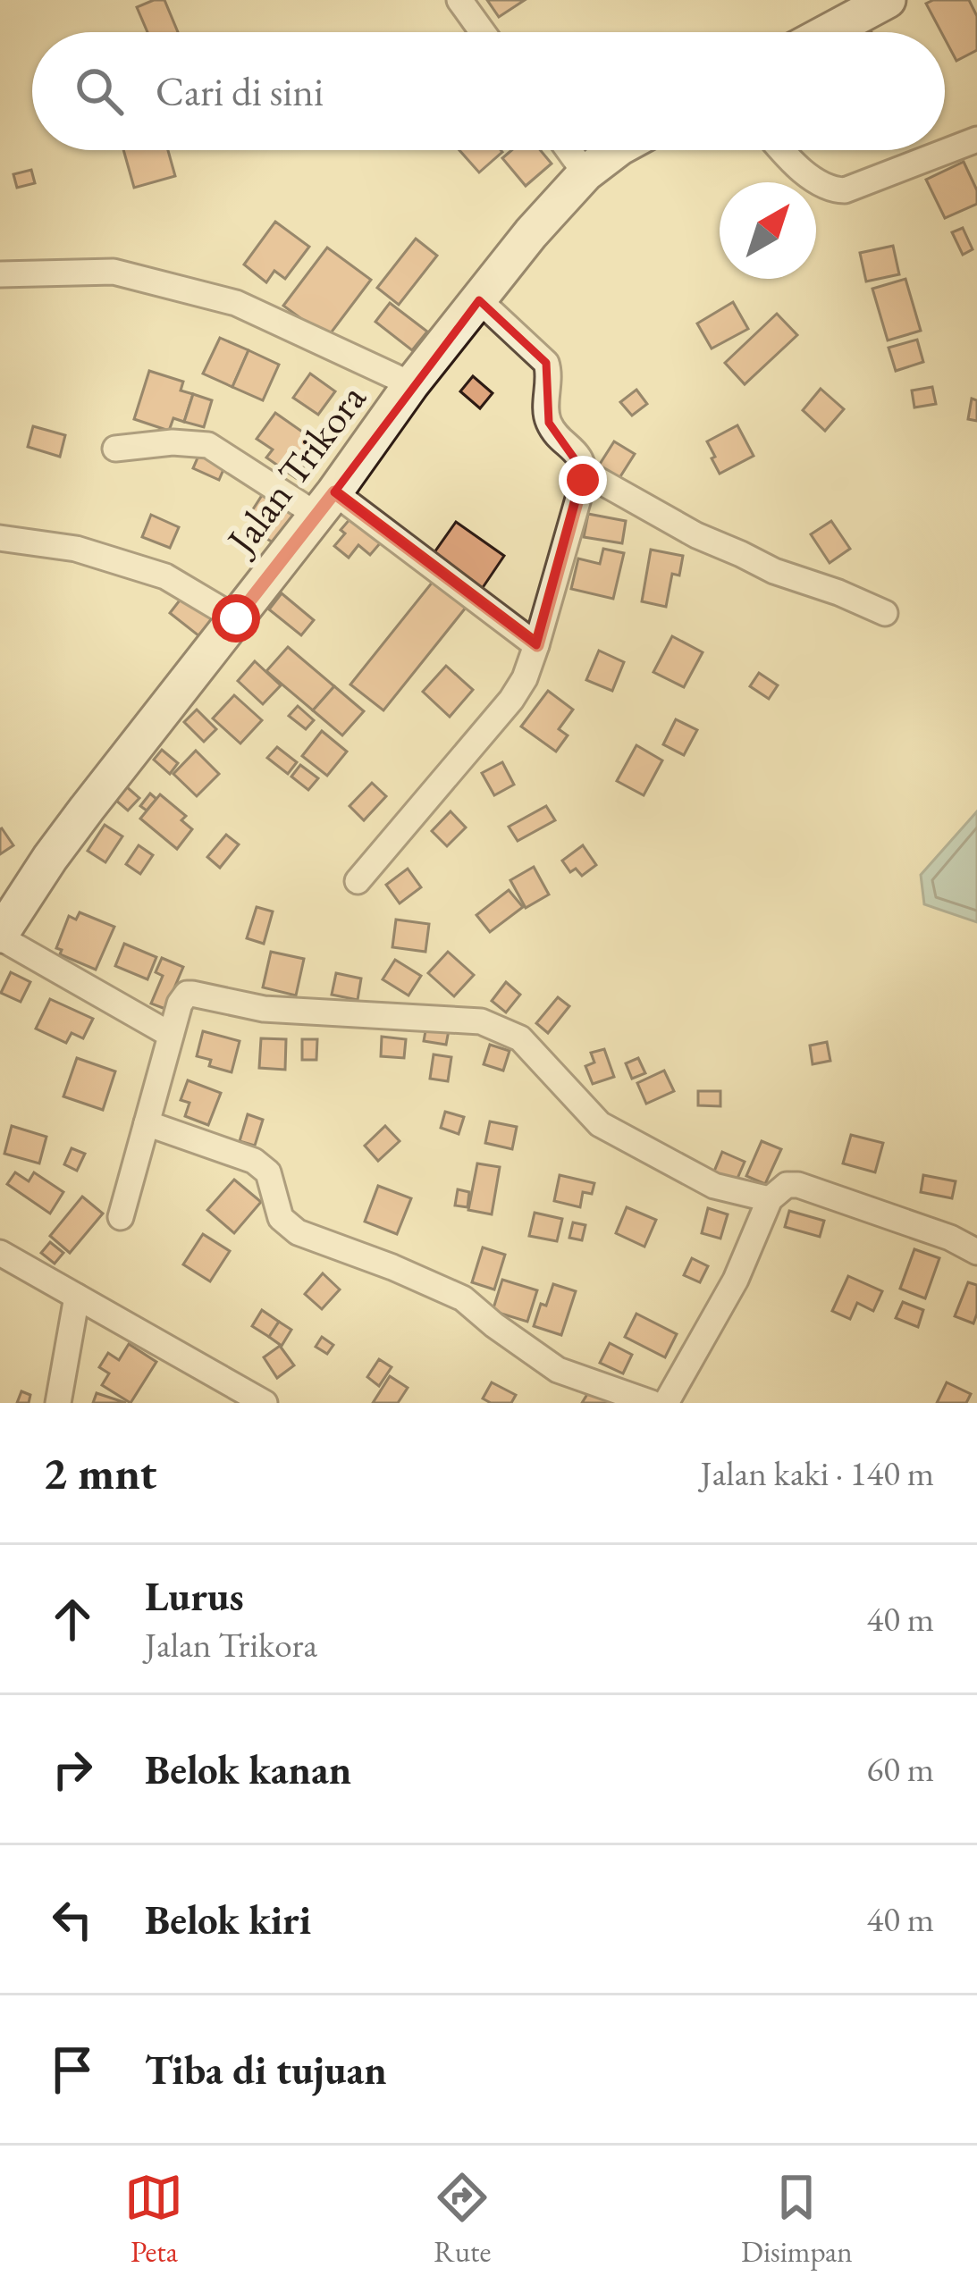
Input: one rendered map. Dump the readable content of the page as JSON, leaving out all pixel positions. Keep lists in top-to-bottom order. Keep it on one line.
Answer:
{"streets":{"street":["Jalan Trikora"]},"north":"top right","page":{"search":"Cari di sini","heading":["2 mnt","Jalan kaki · 140 m"],"list":[["Lurus","Jalan Trikora","40 m"],["Belok kanan","60 m"],["Belok kiri","40 m"],"Tiba di tujuan"],"nav":["Peta","Rute","Disimpan"]}}
